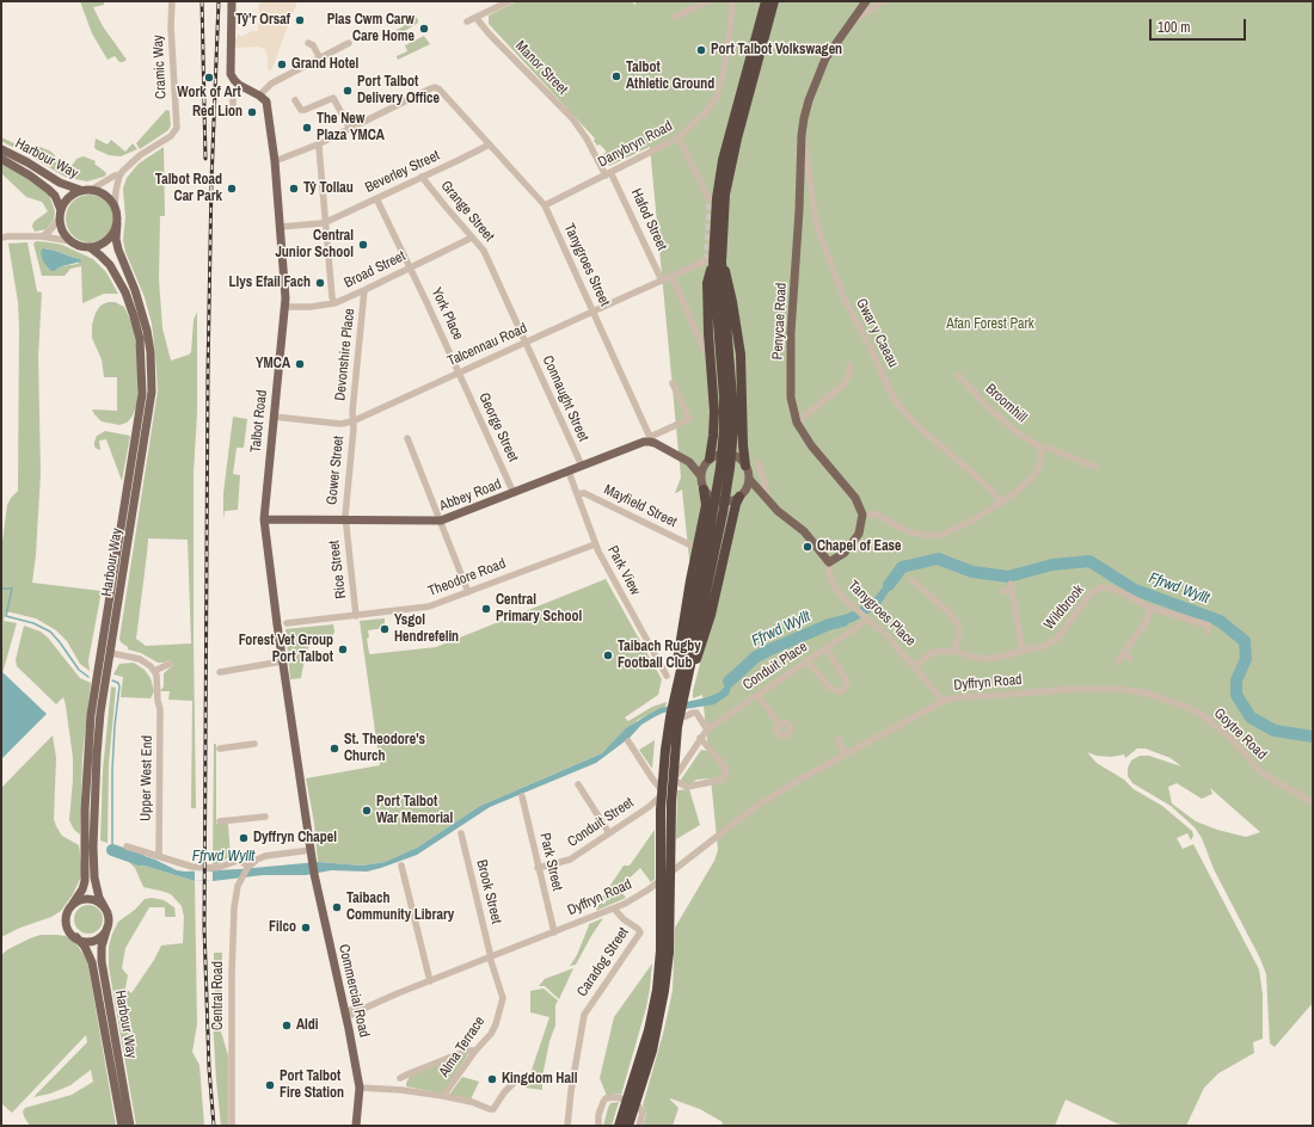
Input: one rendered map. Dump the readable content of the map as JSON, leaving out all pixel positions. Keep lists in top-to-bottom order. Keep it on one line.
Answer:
{"streets":{"main road":["Harbour Way","Penycae Road","Talbot Road","Abbey Road","Commercial Road"],"street":["Cramic Way","Manor Street","Danybryn Road","Beverley Street","Grange Street","Hafod Street","Tanygroes Street","Broad Street","York Place","Gwar y Caeau","Talcennau Road","Devonshire Place","Connaught Street","Broomhill","George Street","Gower Street","Mayfield Street","Rice Street","Park View","Theodore Road","Wildbrook","Tanygroes Place","Conduit Place","Dyffryn Road","Goytre Road","Upper West End","Conduit Street","Park Street","Brook Street","Caradog Street","Central Road","Alma Terrace"]},"crossings":[["Manor Street","Danybryn Road"],["Manor Street","Hafod Street"],["Danybryn Road","Hafod Street"],["Danybryn Road","Tanygroes Street"],["Beverley Street","Grange Street"],["Beverley Street","Tanygroes Street"],["Beverley Street","York Place"],["Beverley Street","Talbot Road"],["Grange Street","Broad Street"],["Grange Street","Talcennau Road"],["Grange Street","Connaught Street"],["Hafod Street","Talcennau Road"],["Tanygroes Street","Talcennau Road"],["Tanygroes Street","Abbey Road"],["Broad Street","York Place"],["Broad Street","Devonshire Place"],["Broad Street","Talbot Road"],["York Place","Talcennau Road"],["York Place","George Street"],["Penycae Road","Gwar y Caeau"],["Talcennau Road","Devonshire Place"],["Talcennau Road","Connaught Street"],["Talcennau Road","Talbot Road"],["Talcennau Road","George Street"],["Talcennau Road","Gower Street"],["Devonshire Place","Gower Street"],["Connaught Street","Abbey Road"],["Talbot Road","Abbey Road"],["Talbot Road","Commercial Road"],["George Street","Abbey Road"],["Gower Street","Abbey Road"],["Gower Street","Rice Street"],["Abbey Road","Rice Street"],["Abbey Road","Park View"],["Mayfield Street","Park View"],["Rice Street","Theodore Road"],["Park View","Theodore Road"],["Wildbrook","Tanygroes Place"],["Tanygroes Place","Conduit Place"],["Tanygroes Place","Dyffryn Road"],["Conduit Place","Conduit Street"],["Dyffryn Road","Goytre Road"],["Dyffryn Road","Park Street"],["Dyffryn Road","Brook Street"],["Dyffryn Road","Caradog Street"],["Dyffryn Road","Commercial Road"],["Dyffryn Road","Alma Terrace"],["Conduit Street","Park Street"],["Brook Street","Alma Terrace"]],"water":["Ffrwd Wyllt"],"parks":["Afan Forest Park"],"places":["Tŷ’r Orsaf","Plas Cwm Carw Care Home","Port Talbot Volkswagen","Grand Hotel","Talbot Athletic Ground","Work of Art","Port Talbot Delivery Office","Red Lion","The New Plaza YMCA","Talbot Road Car Park","Tŷ Tollau","Central Junior School","Llys Efail Fach","YMCA","Chapel of Ease","Central Primary School","Ysgol Hendrefelin","Forest Vet Group Port Talbot","Taibach Rugby Football Club","St. Theodore's Church","Port Talbot War Memorial","Dyffryn Chapel","Taibach Community Library","Filco","Aldi","Kingdom Hall","Port Talbot Fire Station"],"scale_bar":"100 m"}
